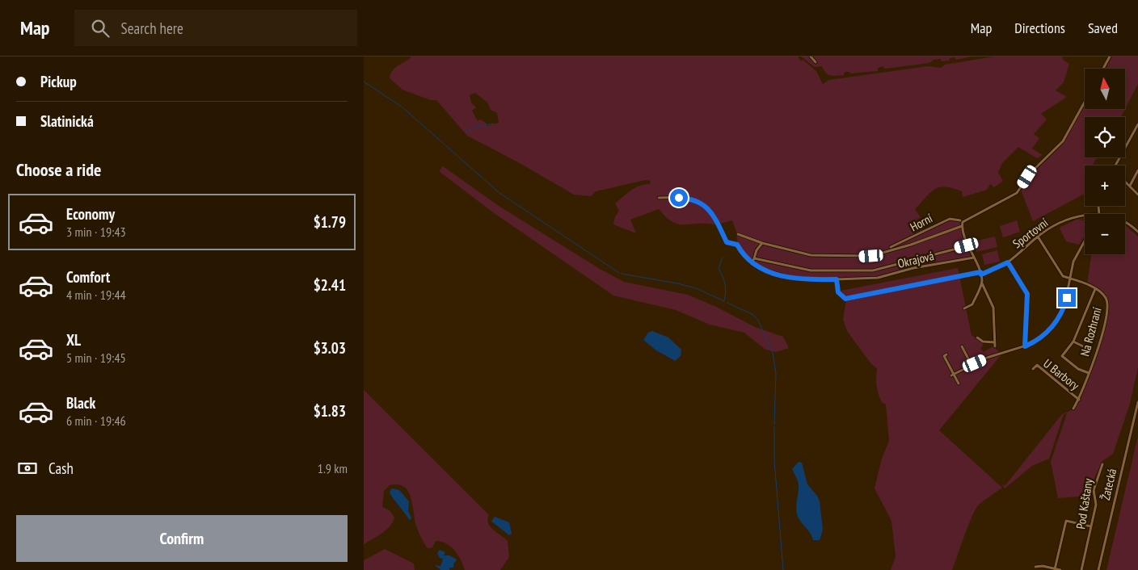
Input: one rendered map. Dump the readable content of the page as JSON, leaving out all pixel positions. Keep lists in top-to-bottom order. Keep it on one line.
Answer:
{"streets":{"street":["Horní","Sportovní","Okrajová","Na Rozhraní","U Barbory","Žatecká","Pod Kaštany"]},"crossings":[["Sportovní","Okrajová"],["Na Rozhraní","U Barbory"]],"north":"top","page":{"header":"Map","search":"Search here","nav":["Map","Directions","Saved"],"banner":["Pickup","Slatinická"],"map_buttons":["+","−"],"heading":"Choose a ride","list":[{"name":"Economy","note":"3 min · 19:43","value":"$1.79"},{"name":"Comfort","note":"4 min · 19:44","value":"$2.41"},{"name":"XL","note":"5 min · 19:45","value":"$3.03"},{"name":"Black","note":"6 min · 19:46","value":"$1.83"}],"pay":["Cash","1.9 km"],"buttons":"Confirm"}}
